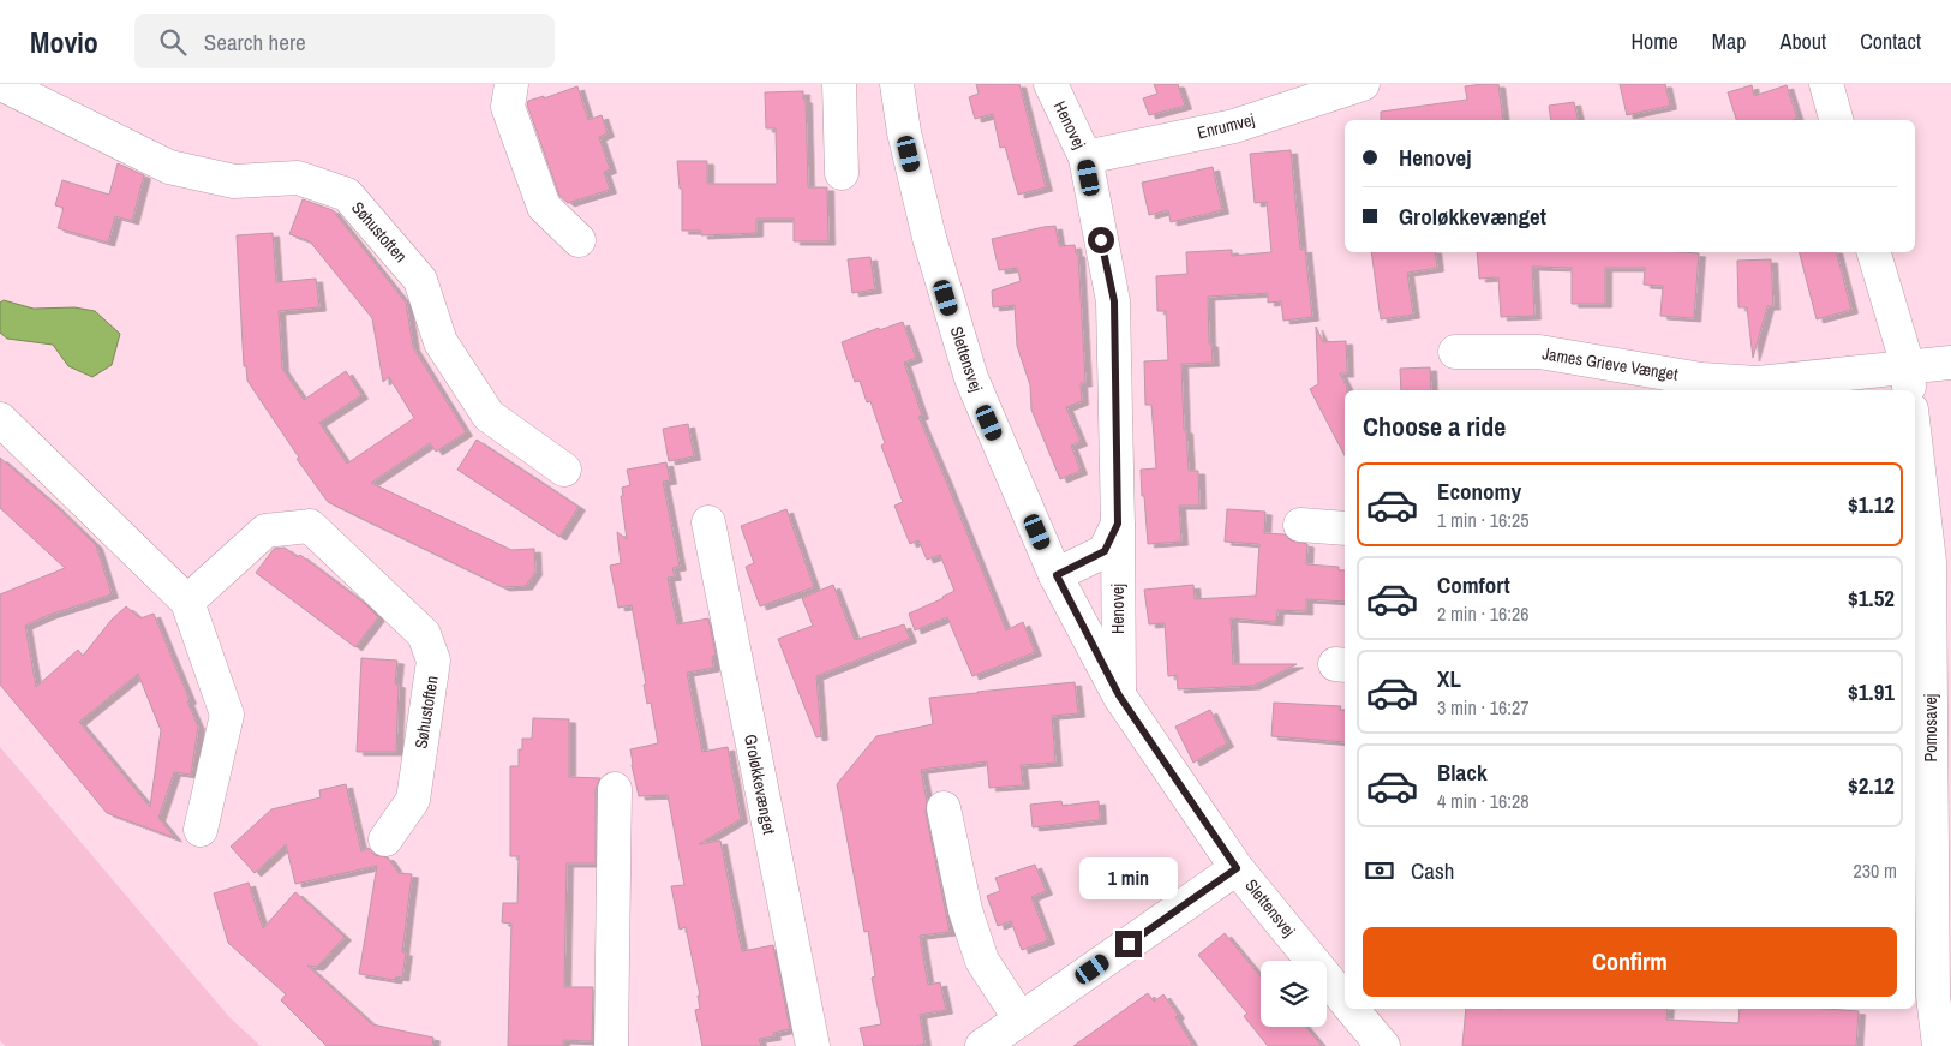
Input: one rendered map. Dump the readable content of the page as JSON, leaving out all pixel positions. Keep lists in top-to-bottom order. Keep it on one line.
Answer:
{"streets":{"street":["Henovej","Enrumvej","Søhustoften","Slettensvej","James Grieve Vænget","Pomosavej","Groløkkevænget"]},"crossings":[["Henovej","Enrumvej"],["Henovej","Slettensvej"]],"page":{"header":"Movio","search":"Search here","nav":["Home","Map","About","Contact"],"banner":["Henovej","Groløkkevænget"],"heading":"Choose a ride","list":[{"name":"Economy","note":"1 min · 16:25","value":"$1.12"},{"name":"Comfort","note":"2 min · 16:26","value":"$1.52"},{"name":"XL","note":"3 min · 16:27","value":"$1.91"},{"name":"Black","note":"4 min · 16:28","value":"$2.12"}],"pay":["Cash","230 m"],"bubble":"1 min","buttons":"Confirm"}}
